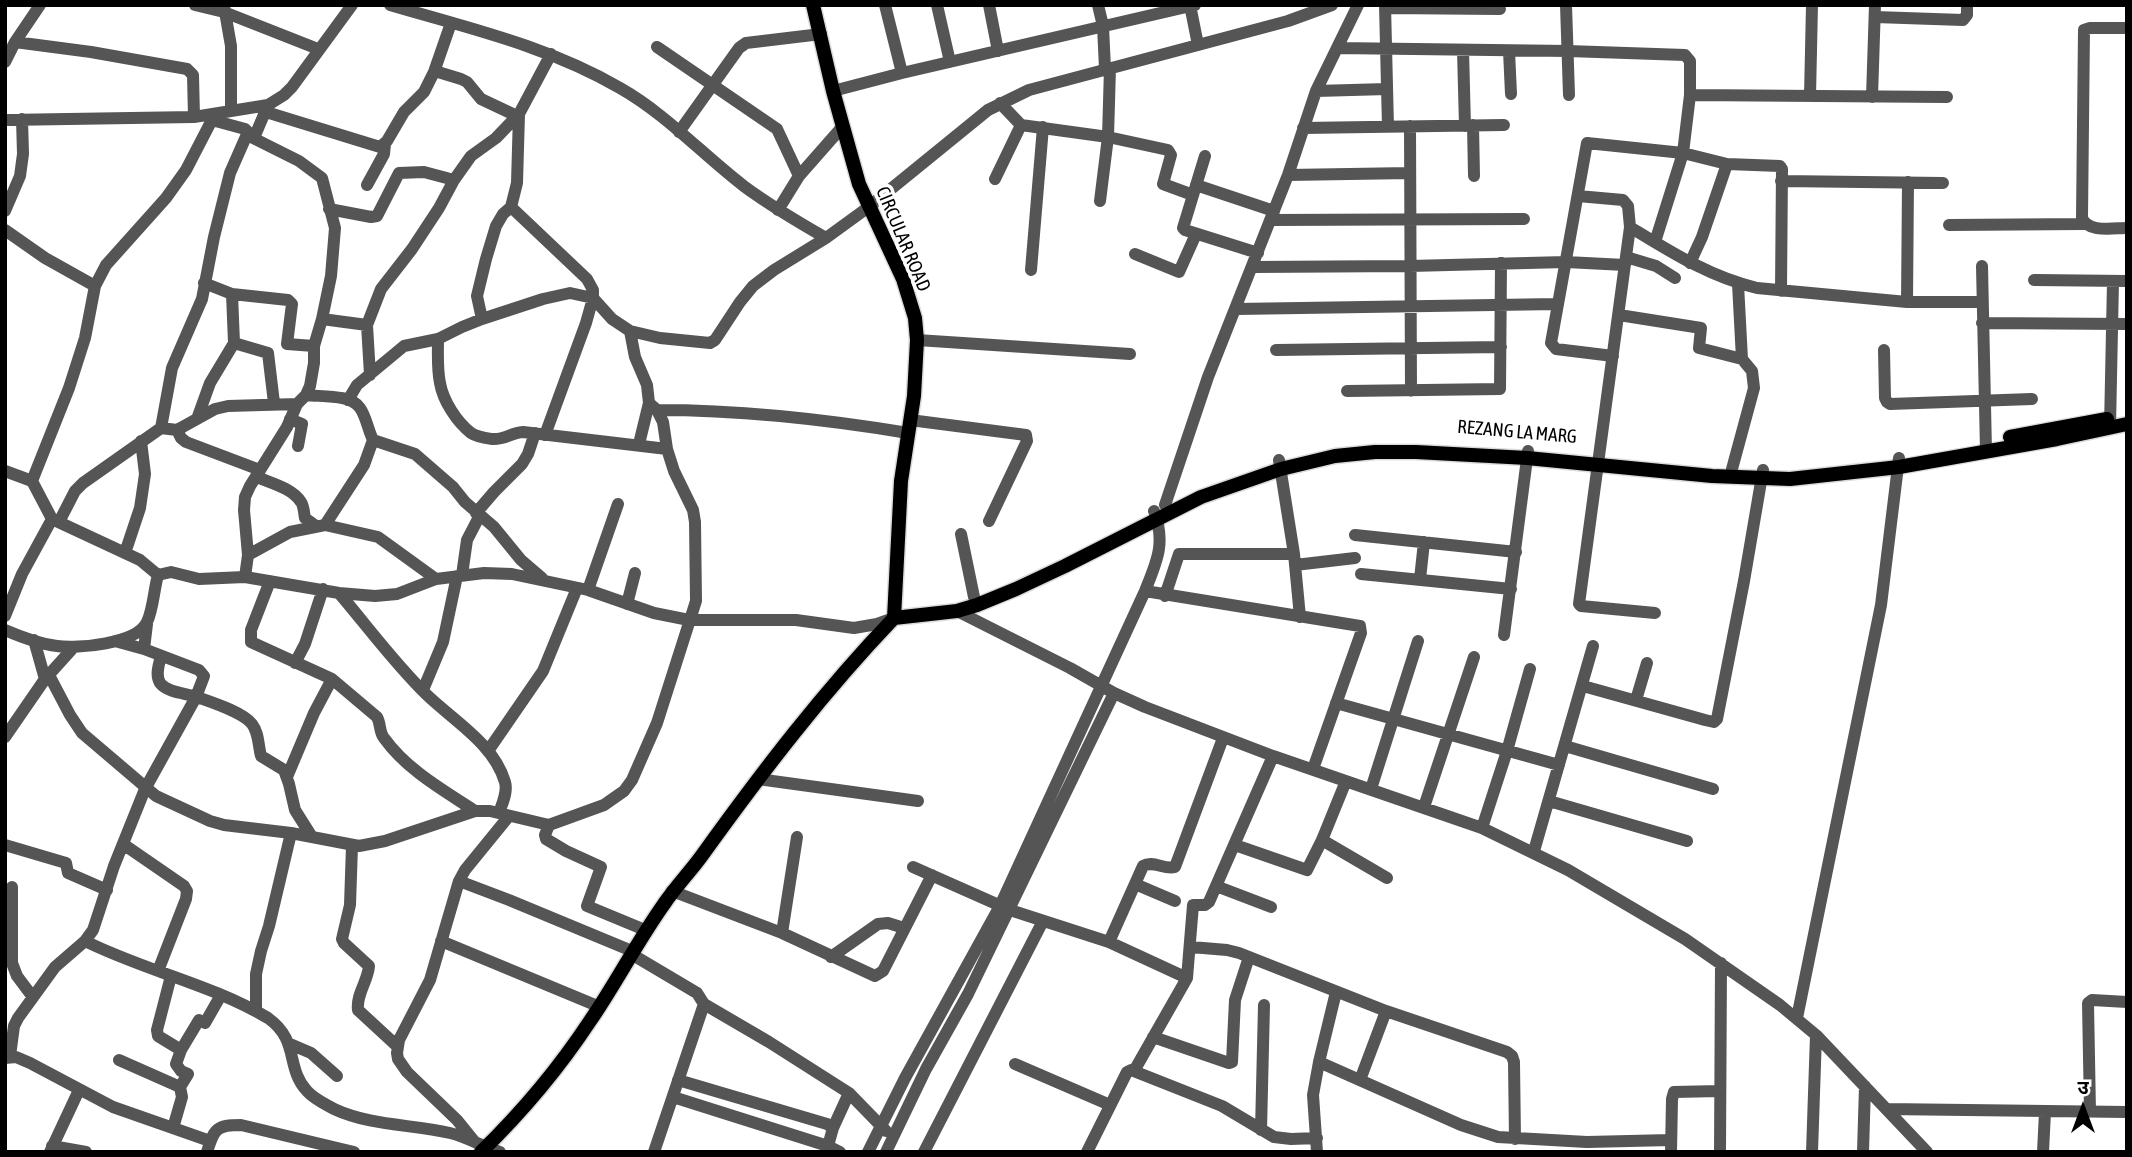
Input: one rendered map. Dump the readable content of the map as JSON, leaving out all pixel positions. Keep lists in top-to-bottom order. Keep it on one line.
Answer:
{"streets":{"main road":["CIRCULAR ROAD","REZANG LA MARG"]},"crossings":[["CIRCULAR ROAD","REZANG LA MARG"]],"north":"top"}
